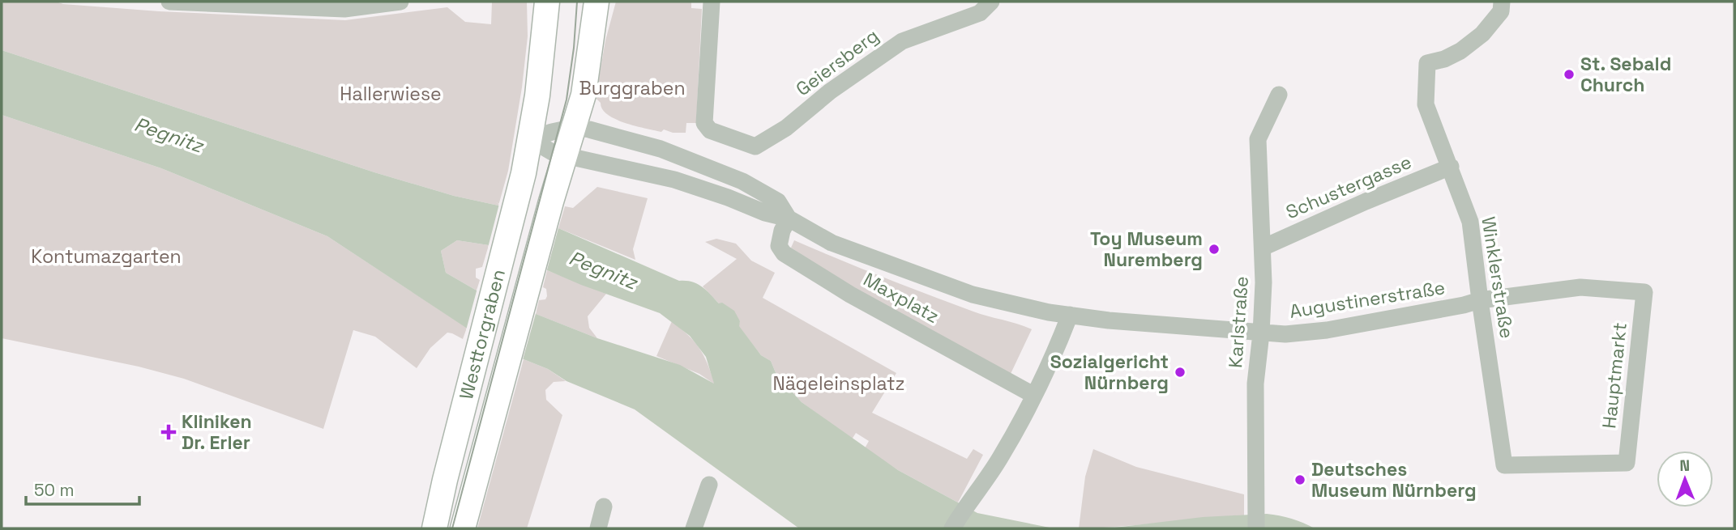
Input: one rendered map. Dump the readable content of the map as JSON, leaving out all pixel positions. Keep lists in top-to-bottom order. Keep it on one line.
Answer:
{"streets":{"main road":["Westtorgraben"],"street":["Geiersberg","Schustergasse","Winklerstraße","Maxplatz","Augustinerstraße","Karlstraße","Hauptmarkt"]},"crossings":[["Schustergasse","Winklerstraße"],["Schustergasse","Karlstraße"],["Winklerstraße","Augustinerstraße"],["Winklerstraße","Hauptmarkt"],["Maxplatz","Augustinerstraße"],["Maxplatz","Westtorgraben"],["Augustinerstraße","Karlstraße"],["Augustinerstraße","Hauptmarkt"]],"water":["Pegnitz"],"parks":["Burggraben","Hallerwiese","Kontumazgarten","Nägeleinsplatz"],"places":{"other":["St. Sebald Church","Toy Museum Nuremberg","Sozialgericht Nürnberg","Deutsches Museum Nürnberg"],"health":["Kliniken Dr. Erler"]},"scale_bar":"50 m","north":"top"}
